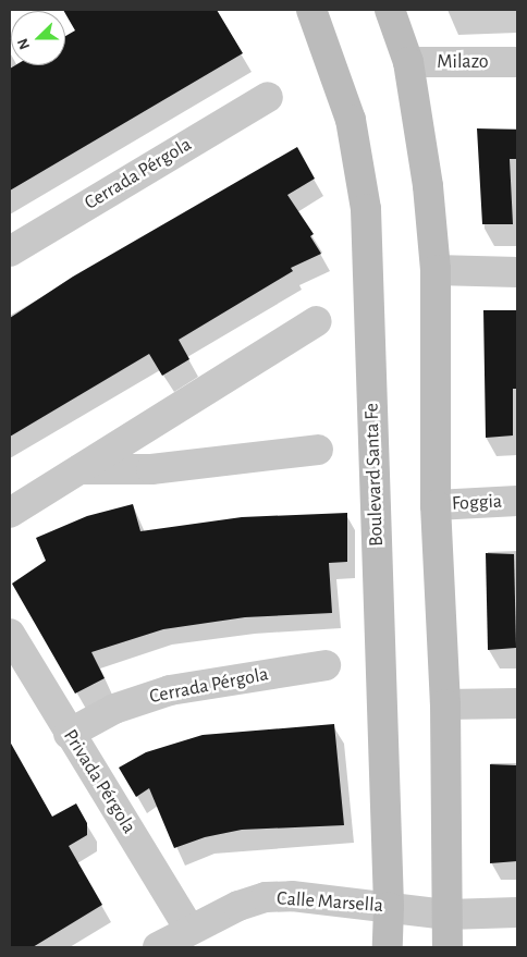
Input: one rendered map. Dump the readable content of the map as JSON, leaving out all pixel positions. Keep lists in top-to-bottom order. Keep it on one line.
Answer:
{"streets":{"main road":["Boulevard Santa Fe"],"street":["Milazo","Cerrada Pérgola","Foggia","Privada Pérgola","Calle Marsella"]},"crossings":[["Cerrada Pérgola","Privada Pérgola"],["Boulevard Santa Fe","Calle Marsella"],["Privada Pérgola","Calle Marsella"]],"north":"left"}
